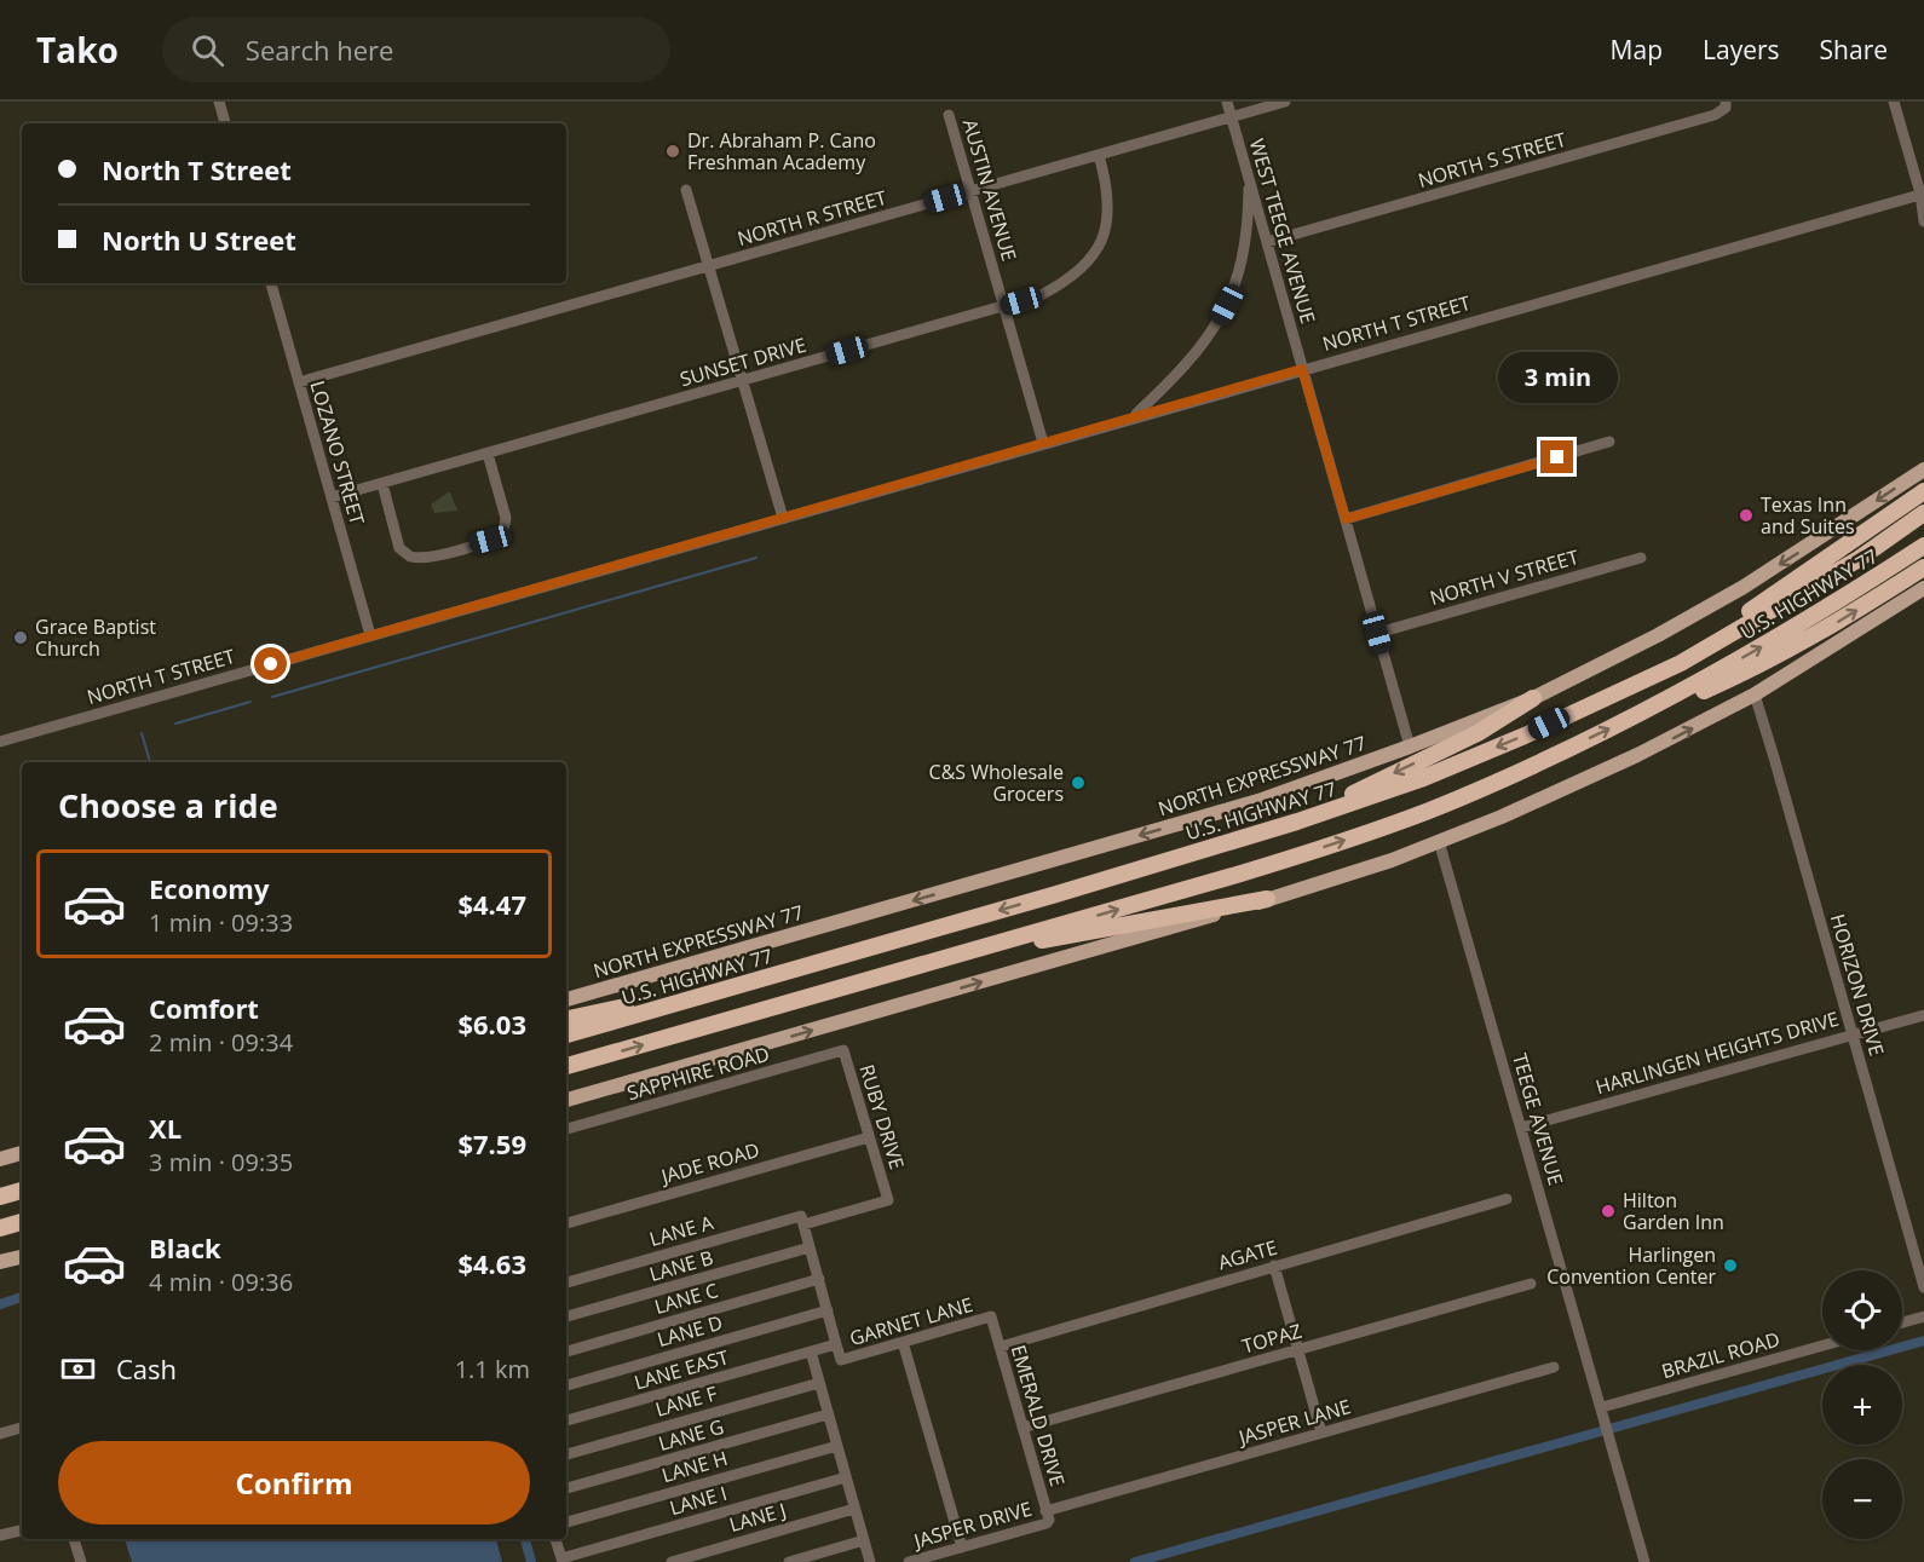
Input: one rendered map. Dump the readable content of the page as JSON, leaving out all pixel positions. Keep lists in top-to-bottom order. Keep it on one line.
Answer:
{"streets":{"highway":["U.S. HIGHWAY 77"],"main road":["NORTH EXPRESSWAY 77"],"street":["NORTH S STREET","AUSTIN AVENUE","NORTH R STREET","WEST TEEGE AVENUE","NORTH T STREET","SUNSET DRIVE","LOZANO STREET","NORTH V STREET","HORIZON DRIVE","HARLINGEN HEIGHTS DRIVE","SAPPHIRE ROAD","RUBY DRIVE","TEEGE AVENUE","JADE ROAD","LANE A","AGATE","LANE B","LANE C","GARNET LANE","LANE D","TOPAZ","BRAZIL ROAD","LANE EAST","LANE F","EMERALD DRIVE","JASPER LANE","LANE G","LANE H","LANE I","LANE J","JASPER DRIVE"]},"crossings":[["NORTH S STREET","WEST TEEGE AVENUE"],["AUSTIN AVENUE","NORTH R STREET"],["AUSTIN AVENUE","NORTH T STREET"],["AUSTIN AVENUE","SUNSET DRIVE"],["NORTH R STREET","WEST TEEGE AVENUE"],["NORTH R STREET","SUNSET DRIVE"],["NORTH R STREET","LOZANO STREET"],["WEST TEEGE AVENUE","NORTH T STREET"],["WEST TEEGE AVENUE","NORTH V STREET"],["WEST TEEGE AVENUE","NORTH EXPRESSWAY 77"],["NORTH T STREET","LOZANO STREET"],["SUNSET DRIVE","LOZANO STREET"],["HORIZON DRIVE","HARLINGEN HEIGHTS DRIVE"],["HARLINGEN HEIGHTS DRIVE","TEEGE AVENUE"],["SAPPHIRE ROAD","RUBY DRIVE"],["RUBY DRIVE","JADE ROAD"],["RUBY DRIVE","LANE A"],["TEEGE AVENUE","BRAZIL ROAD"],["AGATE","EMERALD DRIVE"],["GARNET LANE","LANE EAST"],["GARNET LANE","EMERALD DRIVE"],["TOPAZ","EMERALD DRIVE"],["EMERALD DRIVE","JASPER LANE"],["EMERALD DRIVE","JASPER DRIVE"],["JASPER LANE","JASPER DRIVE"]],"places":["Dr. Abraham P. Cano Freshman Academy","Texas Inn and Suites","Grace Baptist Church","C&S Wholesale Grocers","Hilton Garden Inn","Harlingen Convention Center"],"page":{"header":"Tako","search":"Search here","nav":["Map","Layers","Share"],"banner":["North T Street","North U Street"],"bubble":"3 min","heading":"Choose a ride","list":[{"name":"Economy","note":"1 min · 09:33","value":"$4.47"},{"name":"Comfort","note":"2 min · 09:34","value":"$6.03"},{"name":"XL","note":"3 min · 09:35","value":"$7.59"},{"name":"Black","note":"4 min · 09:36","value":"$4.63"}],"map_buttons":["+","−"],"pay":["Cash","1.1 km"],"buttons":"Confirm"}}
